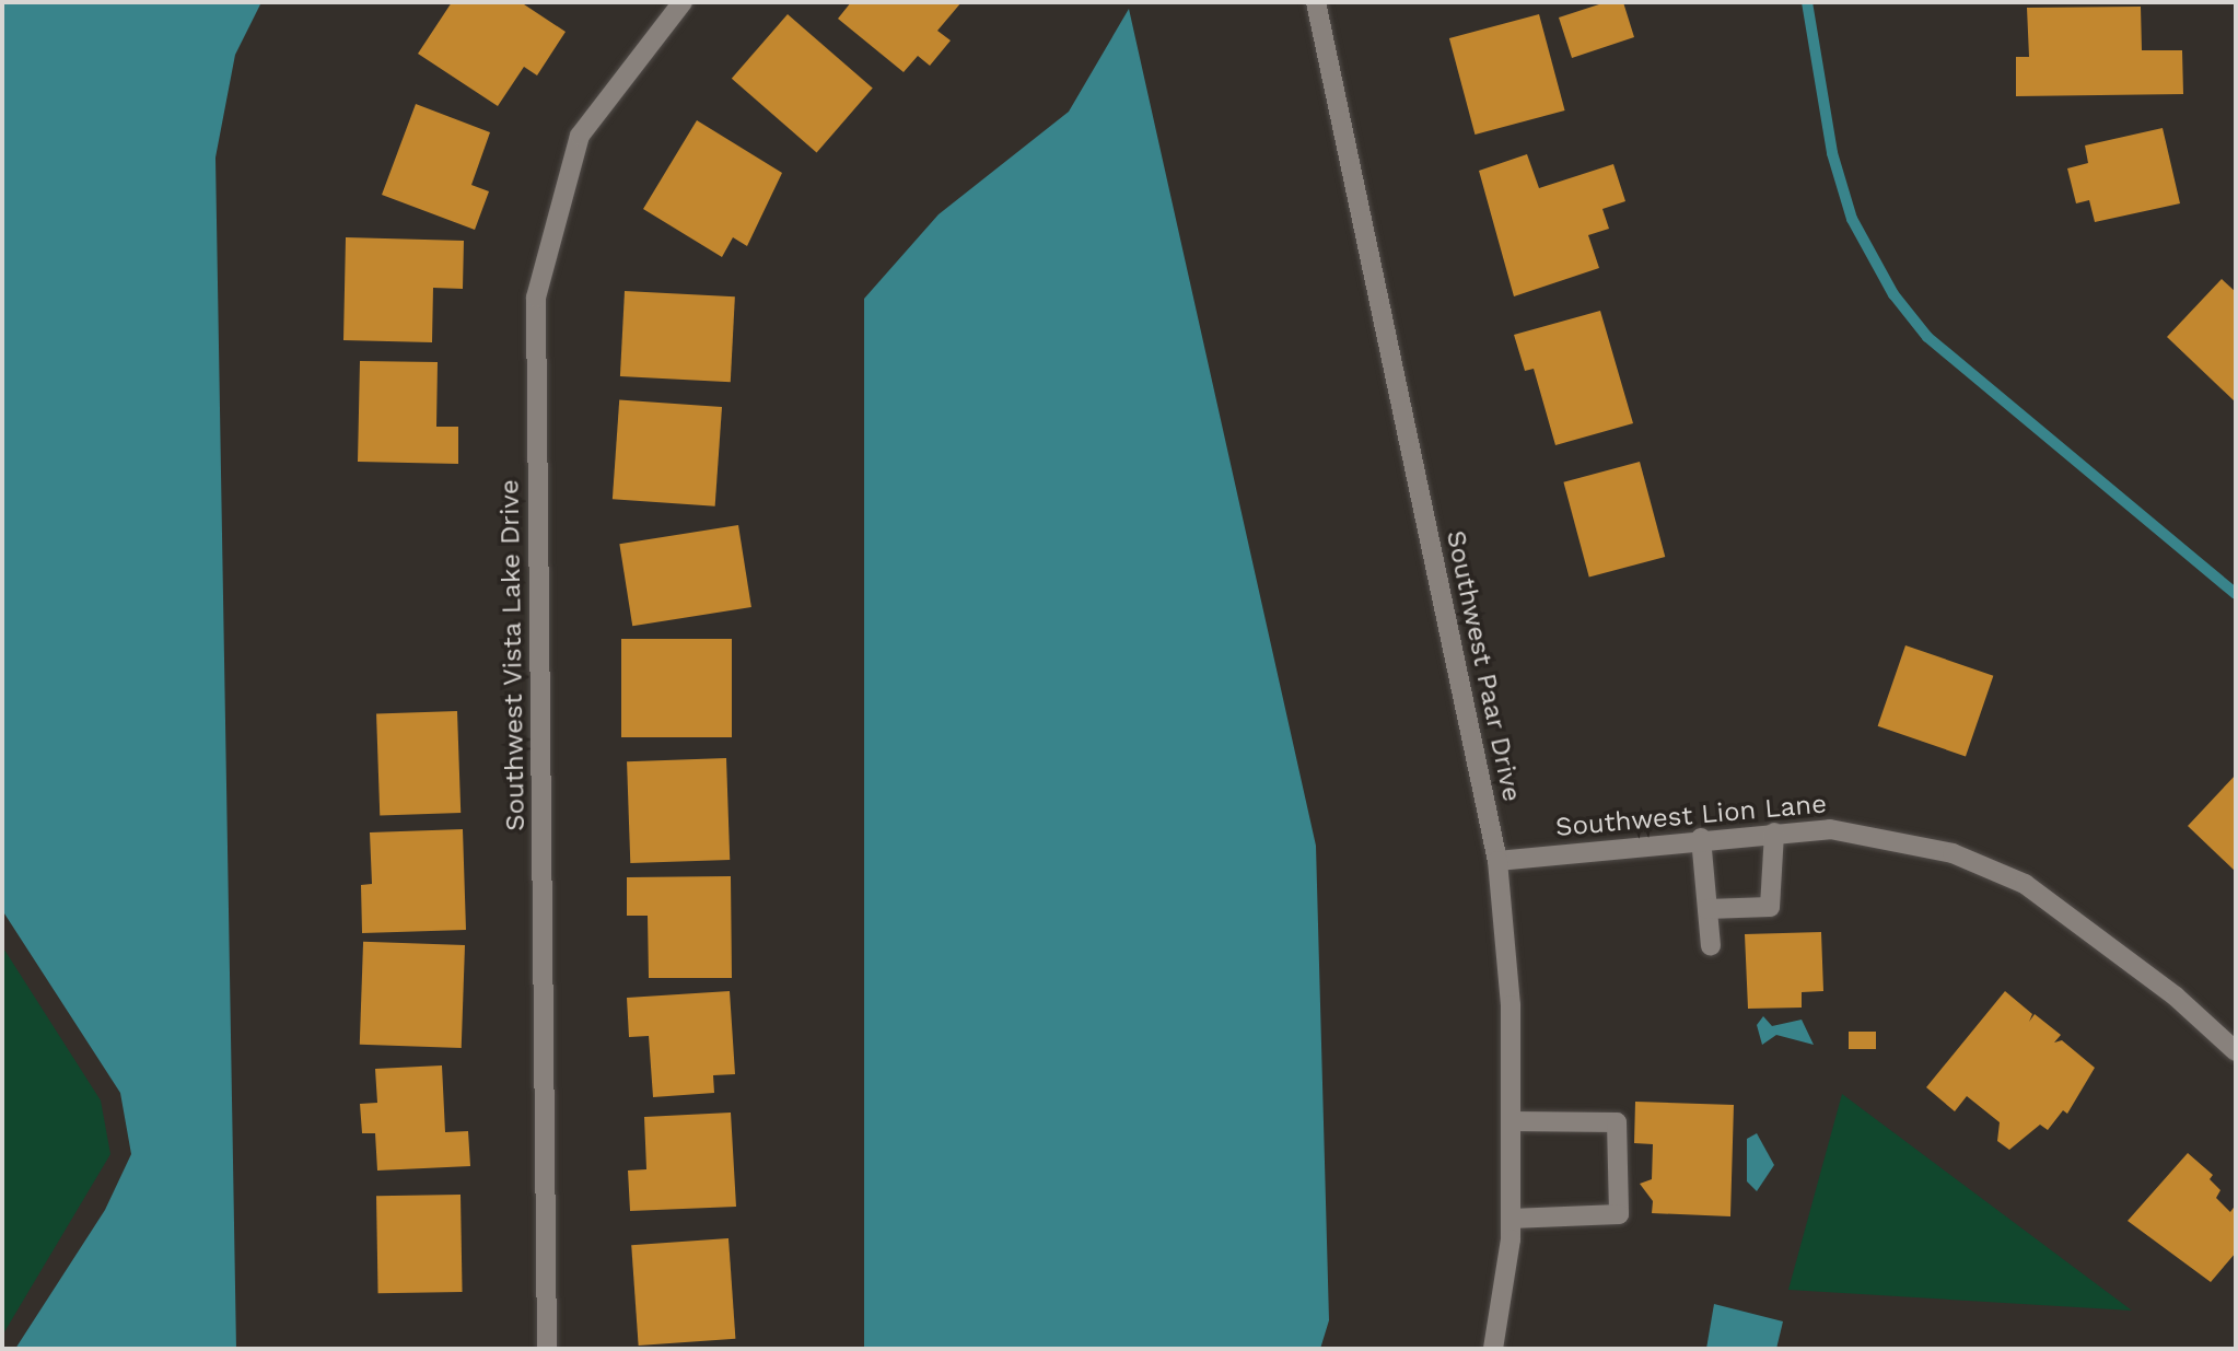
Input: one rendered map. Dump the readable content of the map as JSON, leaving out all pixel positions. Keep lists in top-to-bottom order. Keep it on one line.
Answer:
{"streets":{"street":["Southwest Vista Lake Drive","Southwest Paar Drive","Southwest Lion Lane"]},"crossings":[["Southwest Paar Drive","Southwest Lion Lane"]]}
